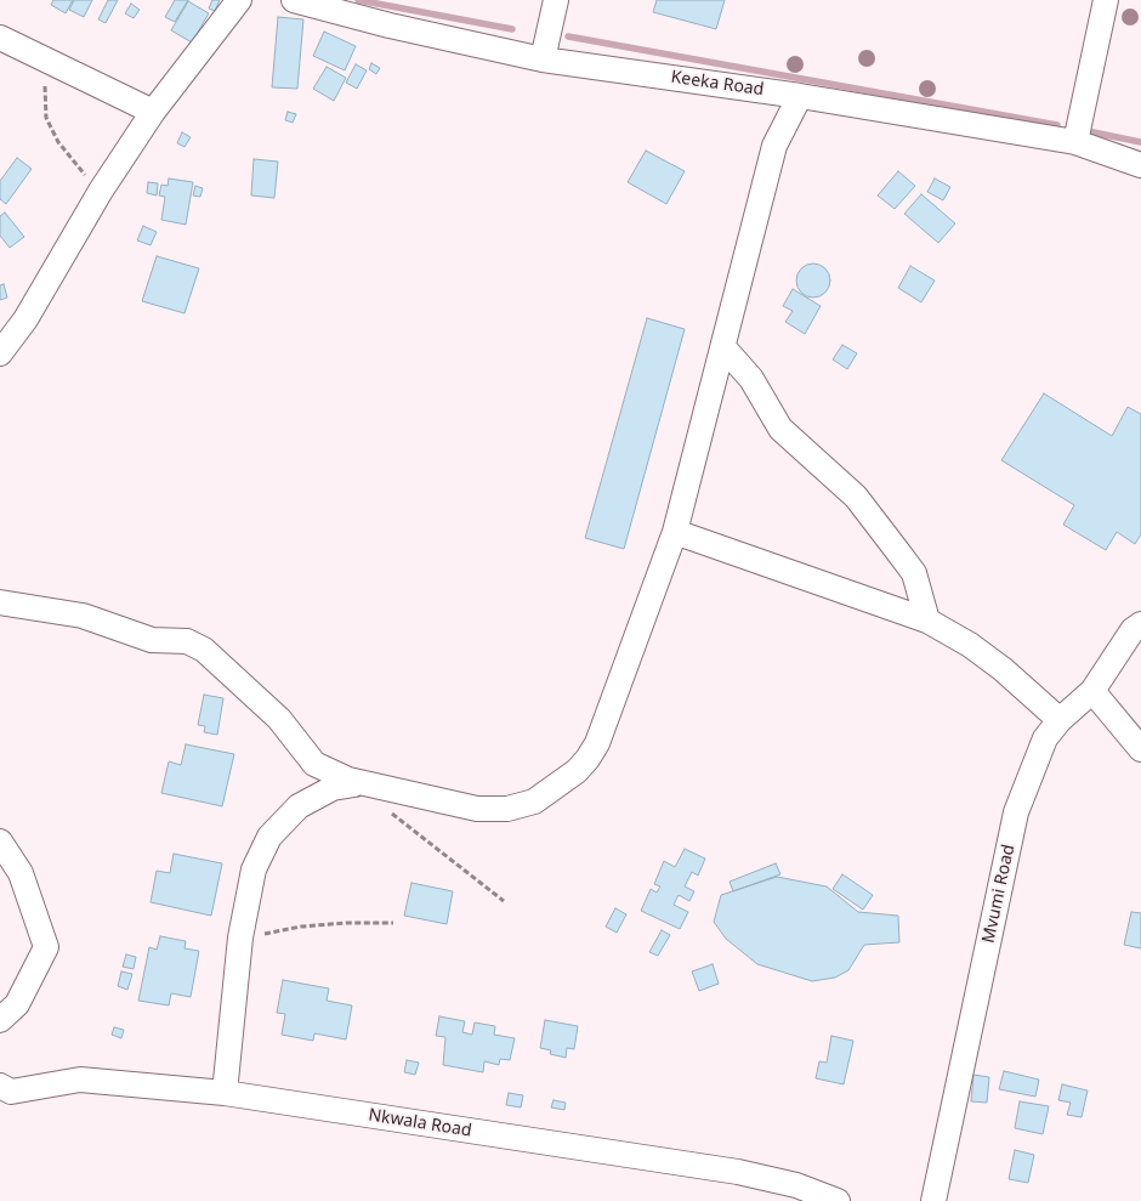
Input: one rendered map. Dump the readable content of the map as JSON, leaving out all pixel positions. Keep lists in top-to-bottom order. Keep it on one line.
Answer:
{"streets":{"street":["Keeka Road","Mvumi Road","Nkwala Road"]}}
